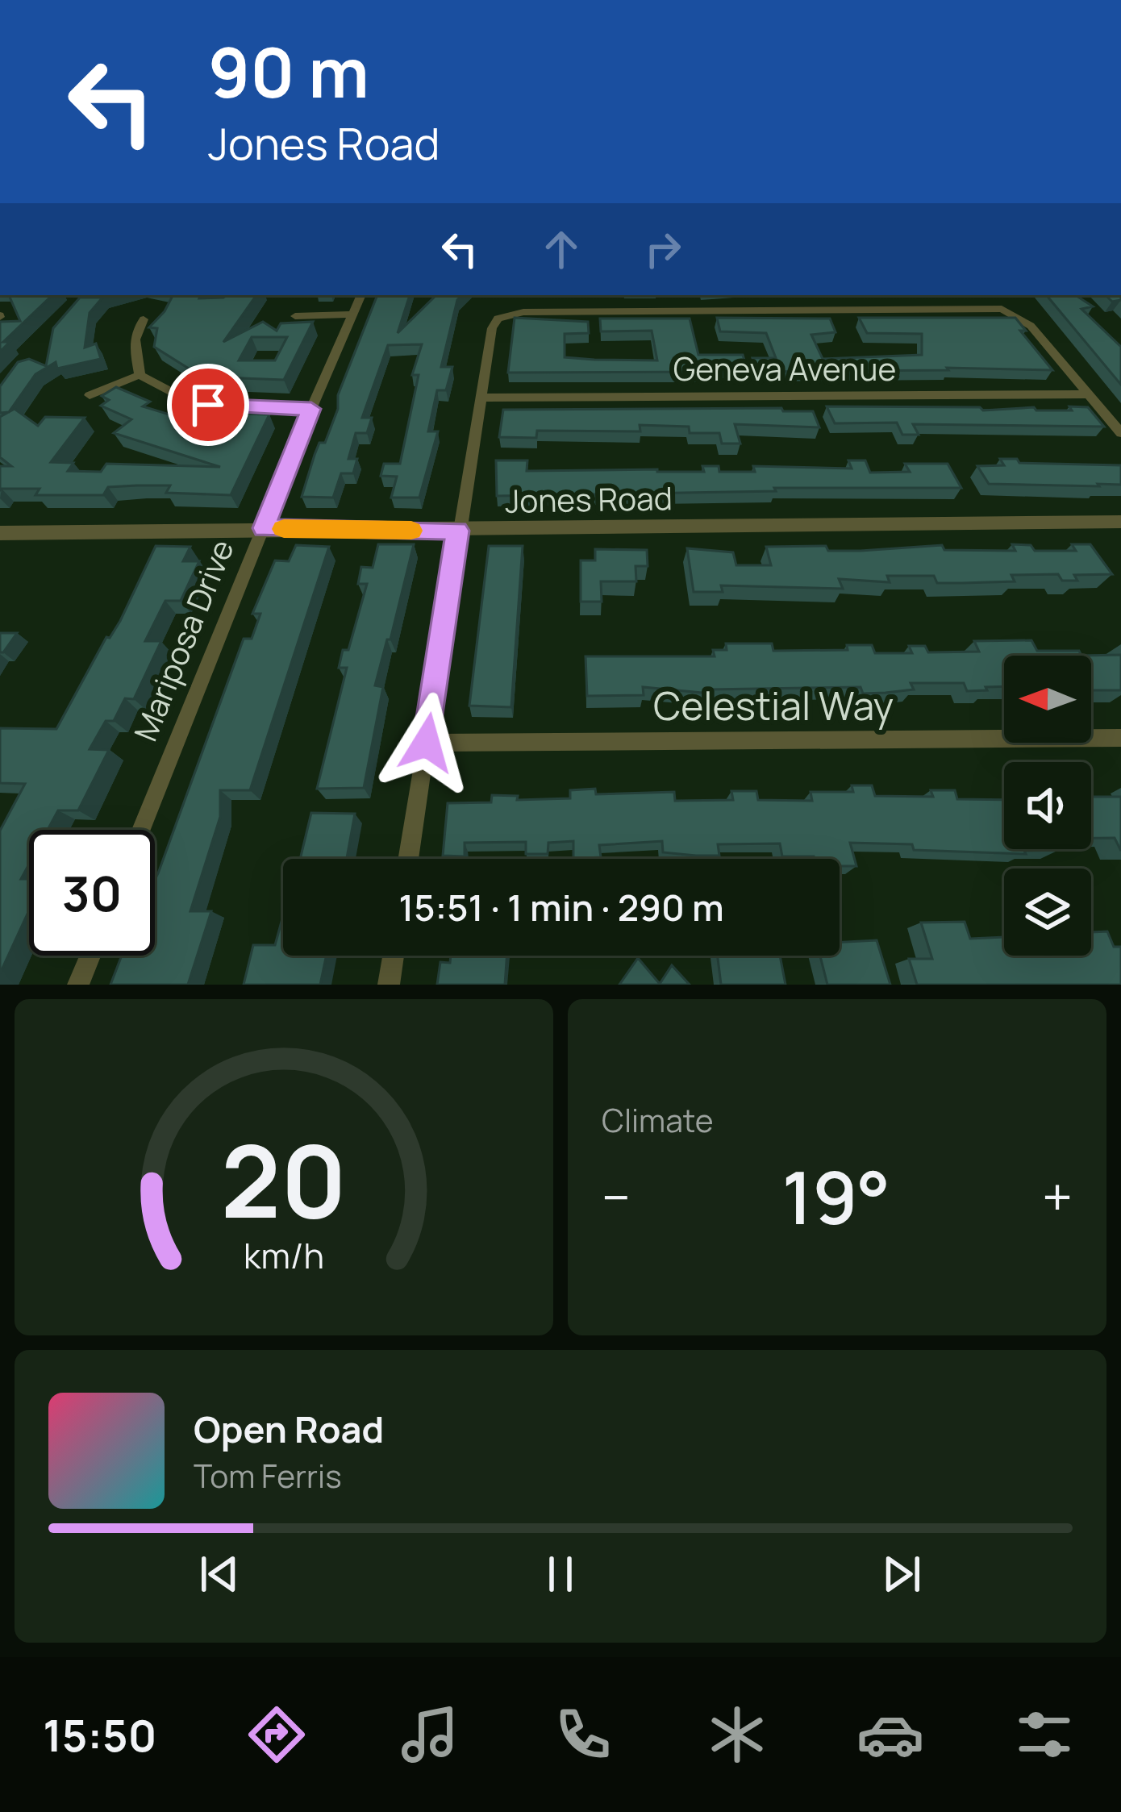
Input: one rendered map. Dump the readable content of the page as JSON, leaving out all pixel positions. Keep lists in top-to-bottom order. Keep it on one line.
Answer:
{"streets":{"street":["Geneva Avenue","Jones Road","Mariposa Drive","Celestial Way"]},"crossings":[["Jones Road","Mariposa Drive"]],"north":"left","page":{"turn":["90 m","Jones Road"],"limit":"30","trip":"15:51 · 1 min · 290 m","tile":"Climate","heat":["−","19°","+"],"song":["Open Road","Tom Ferris"],"tabs":"15:50","gauge":["20","km/h"]}}
